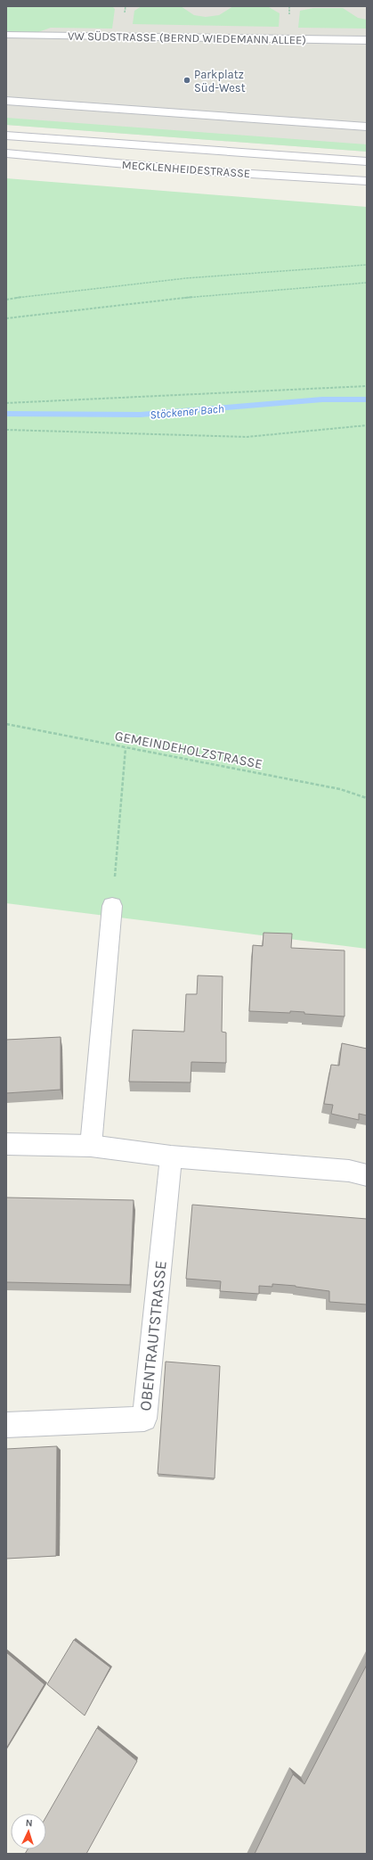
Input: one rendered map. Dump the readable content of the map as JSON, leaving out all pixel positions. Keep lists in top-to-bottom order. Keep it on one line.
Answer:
{"streets":{"main road":["VW SÜDSTRASSE (BERND WIEDEMANN ALLEE)","MECKLENHEIDESTRASSE","OBENTRAUTSTRASSE"],"path":["GEMEINDEHOLZSTRASSE"]},"water":["Stöckener Bach"],"places":["Parkplatz Süd-West"],"north":"top"}
